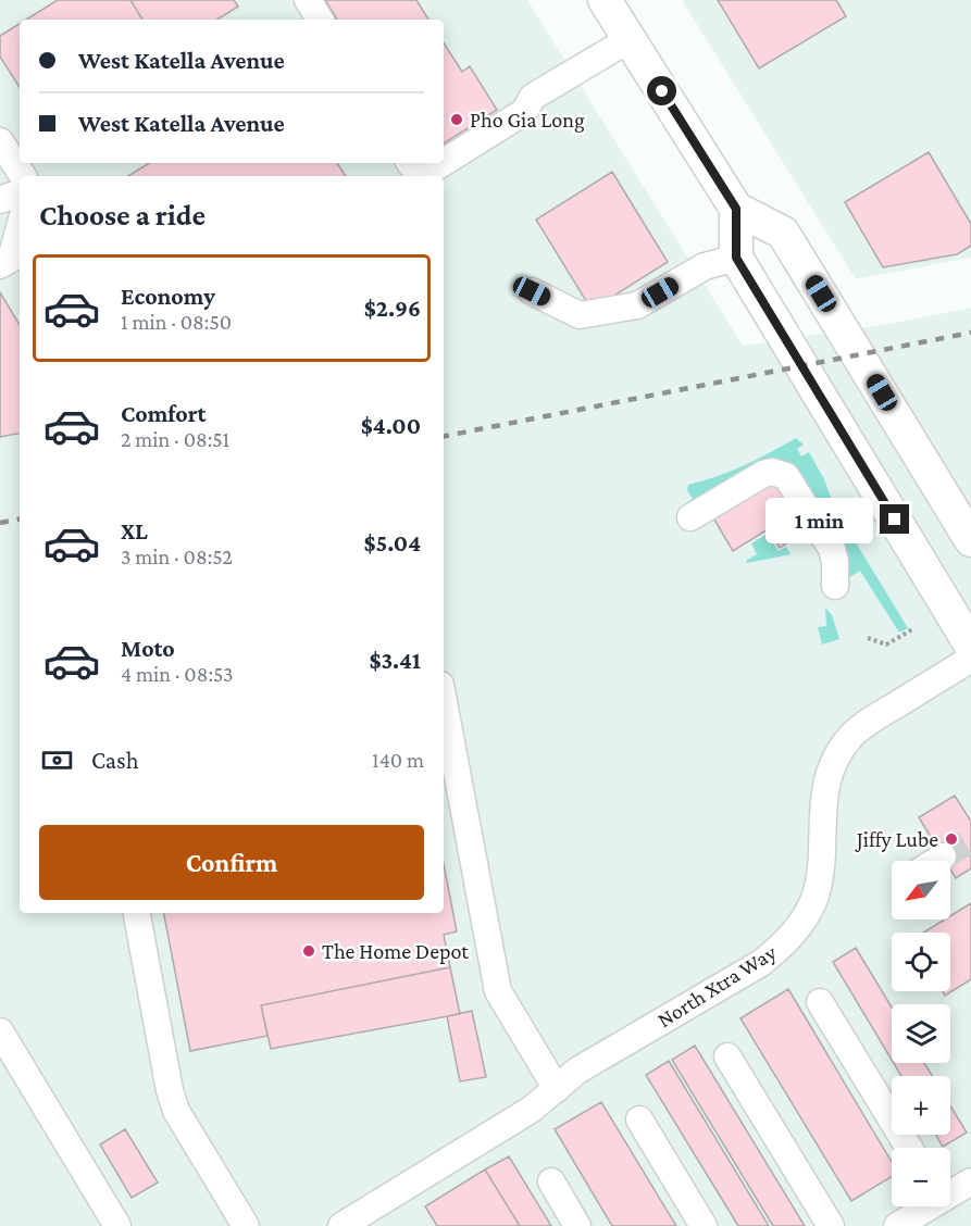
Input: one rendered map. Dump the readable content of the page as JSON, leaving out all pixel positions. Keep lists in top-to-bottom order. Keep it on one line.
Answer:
{"streets":{"street":["North Xtra Way"]},"places":["Pho Gia Long","Jiffy Lube","The Home Depot"],"north":"bottom left","page":{"banner":["West Katella Avenue","West Katella Avenue"],"heading":"Choose a ride","list":[{"name":"Economy","note":"1 min · 08:50","value":"$2.96"},{"name":"Comfort","note":"2 min · 08:51","value":"$4.00"},{"name":"XL","note":"3 min · 08:52","value":"$5.04"},{"name":"Moto","note":"4 min · 08:53","value":"$3.41"}],"bubble":"1 min","pay":["Cash","140 m"],"buttons":"Confirm","map_buttons":["+","−"]}}
